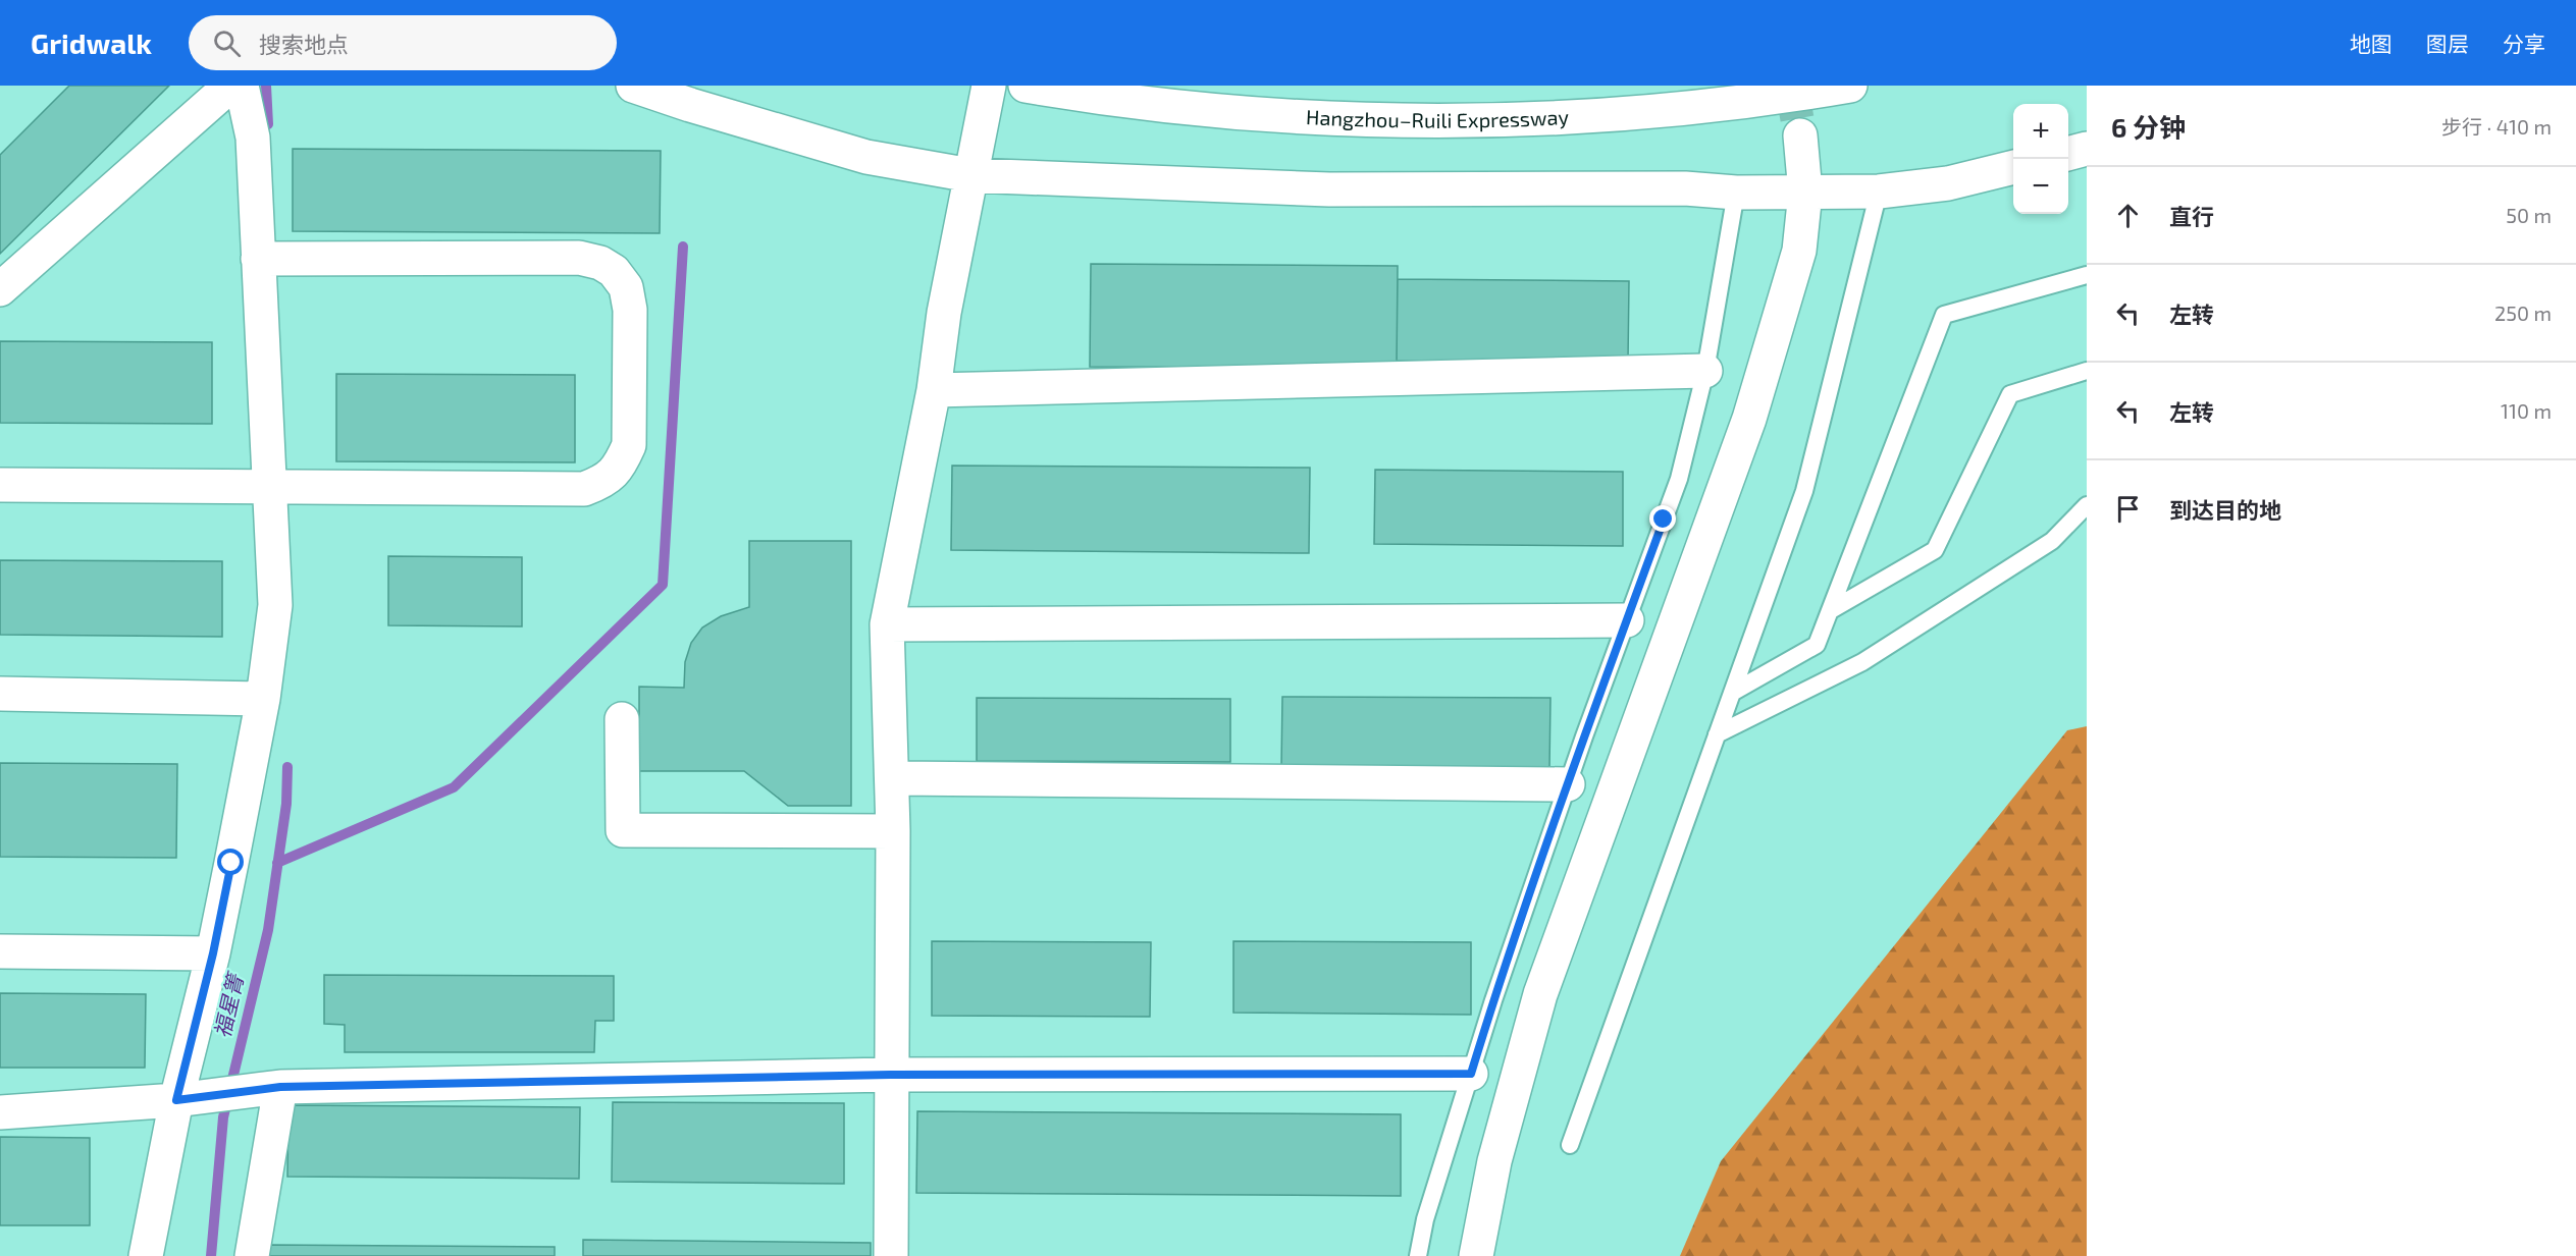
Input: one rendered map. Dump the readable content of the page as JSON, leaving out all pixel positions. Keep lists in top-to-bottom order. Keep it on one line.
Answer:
{"streets":{"main road":["Hangzhou–Ruili Expressway"]},"water":["福星箐"],"page":{"header":"Gridwalk","search":"搜索地点","nav":["地图","图层","分享"],"heading":["6 分钟","步行 · 410 m"],"map_buttons":["+","−"],"list":[["直行","50 m"],["左转","250 m"],["左转","110 m"],"到达目的地"]}}
